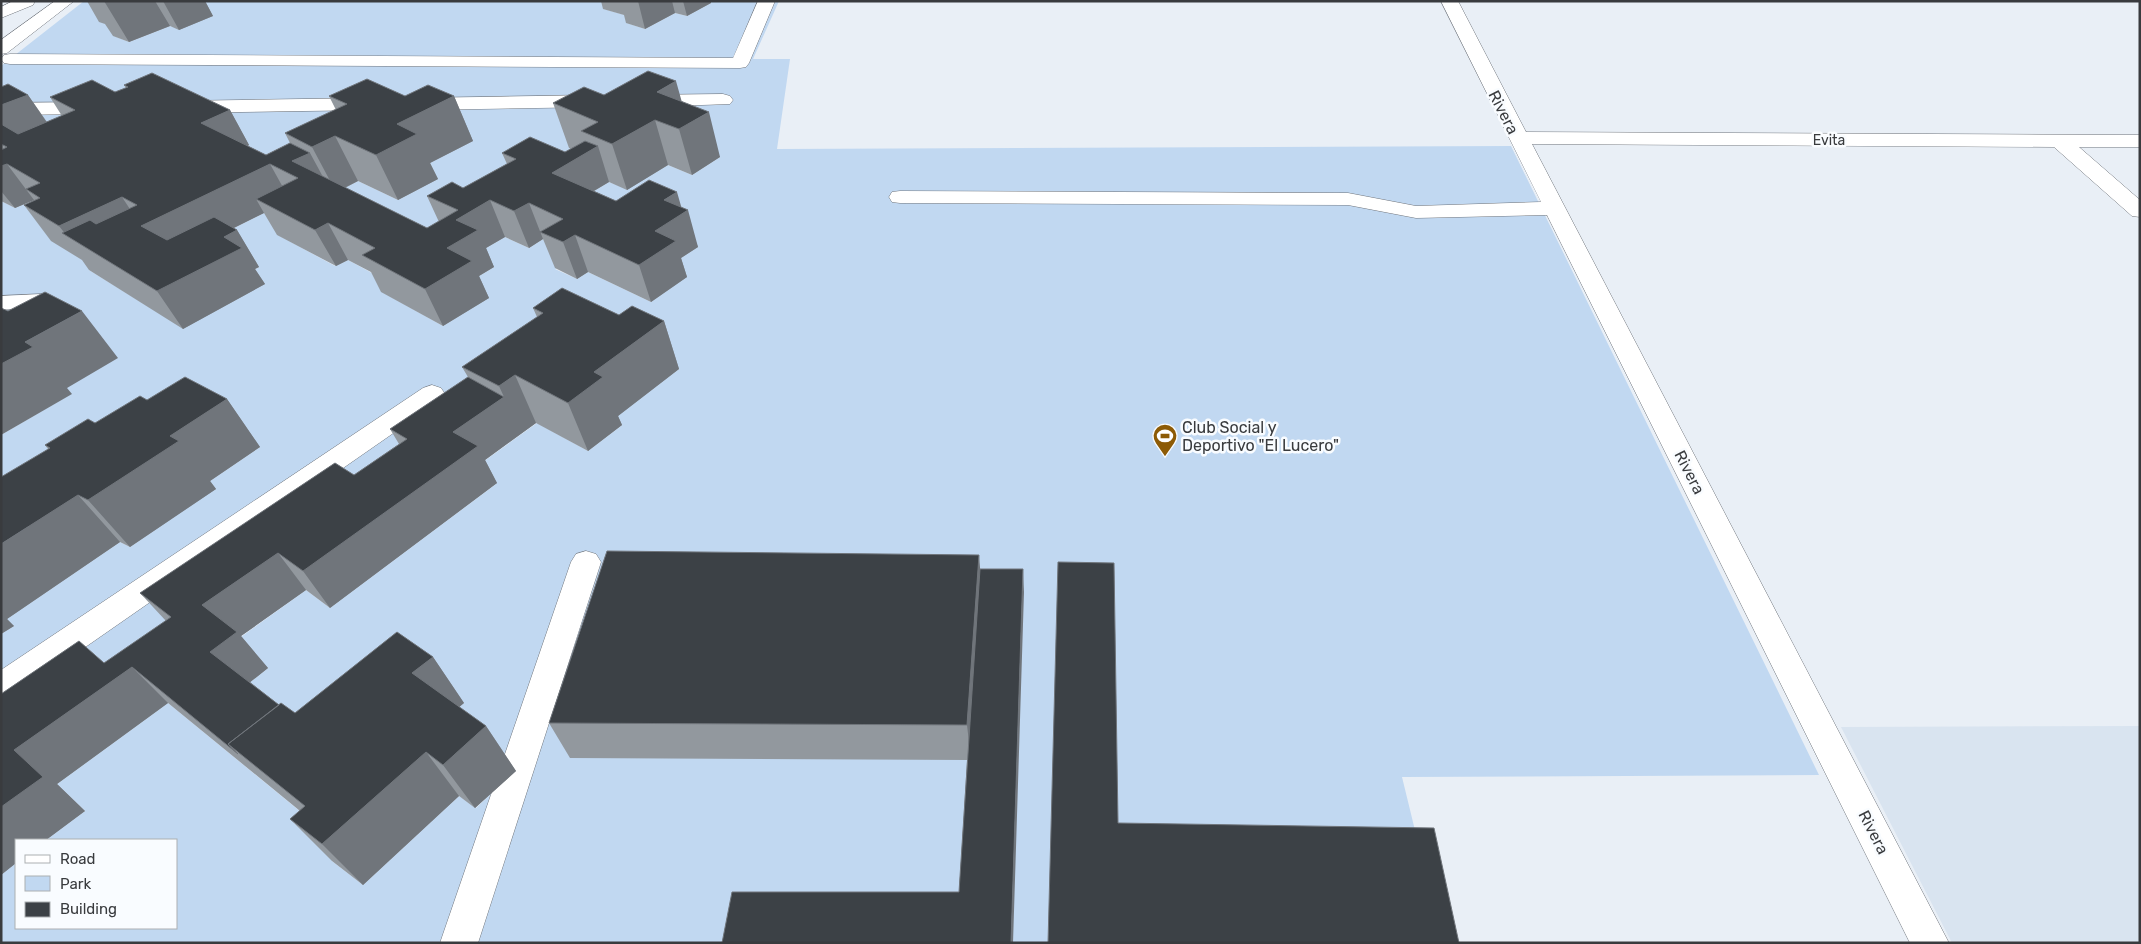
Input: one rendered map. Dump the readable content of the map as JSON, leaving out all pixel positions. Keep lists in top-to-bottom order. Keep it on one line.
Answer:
{"streets":{"street":["Rivera","Evita"]},"crossings":[["Rivera","Evita"]],"places":{"sports":["Club Social y Deportivo \"El Lucero\""]},"legend":["Road","Park","Building"]}
